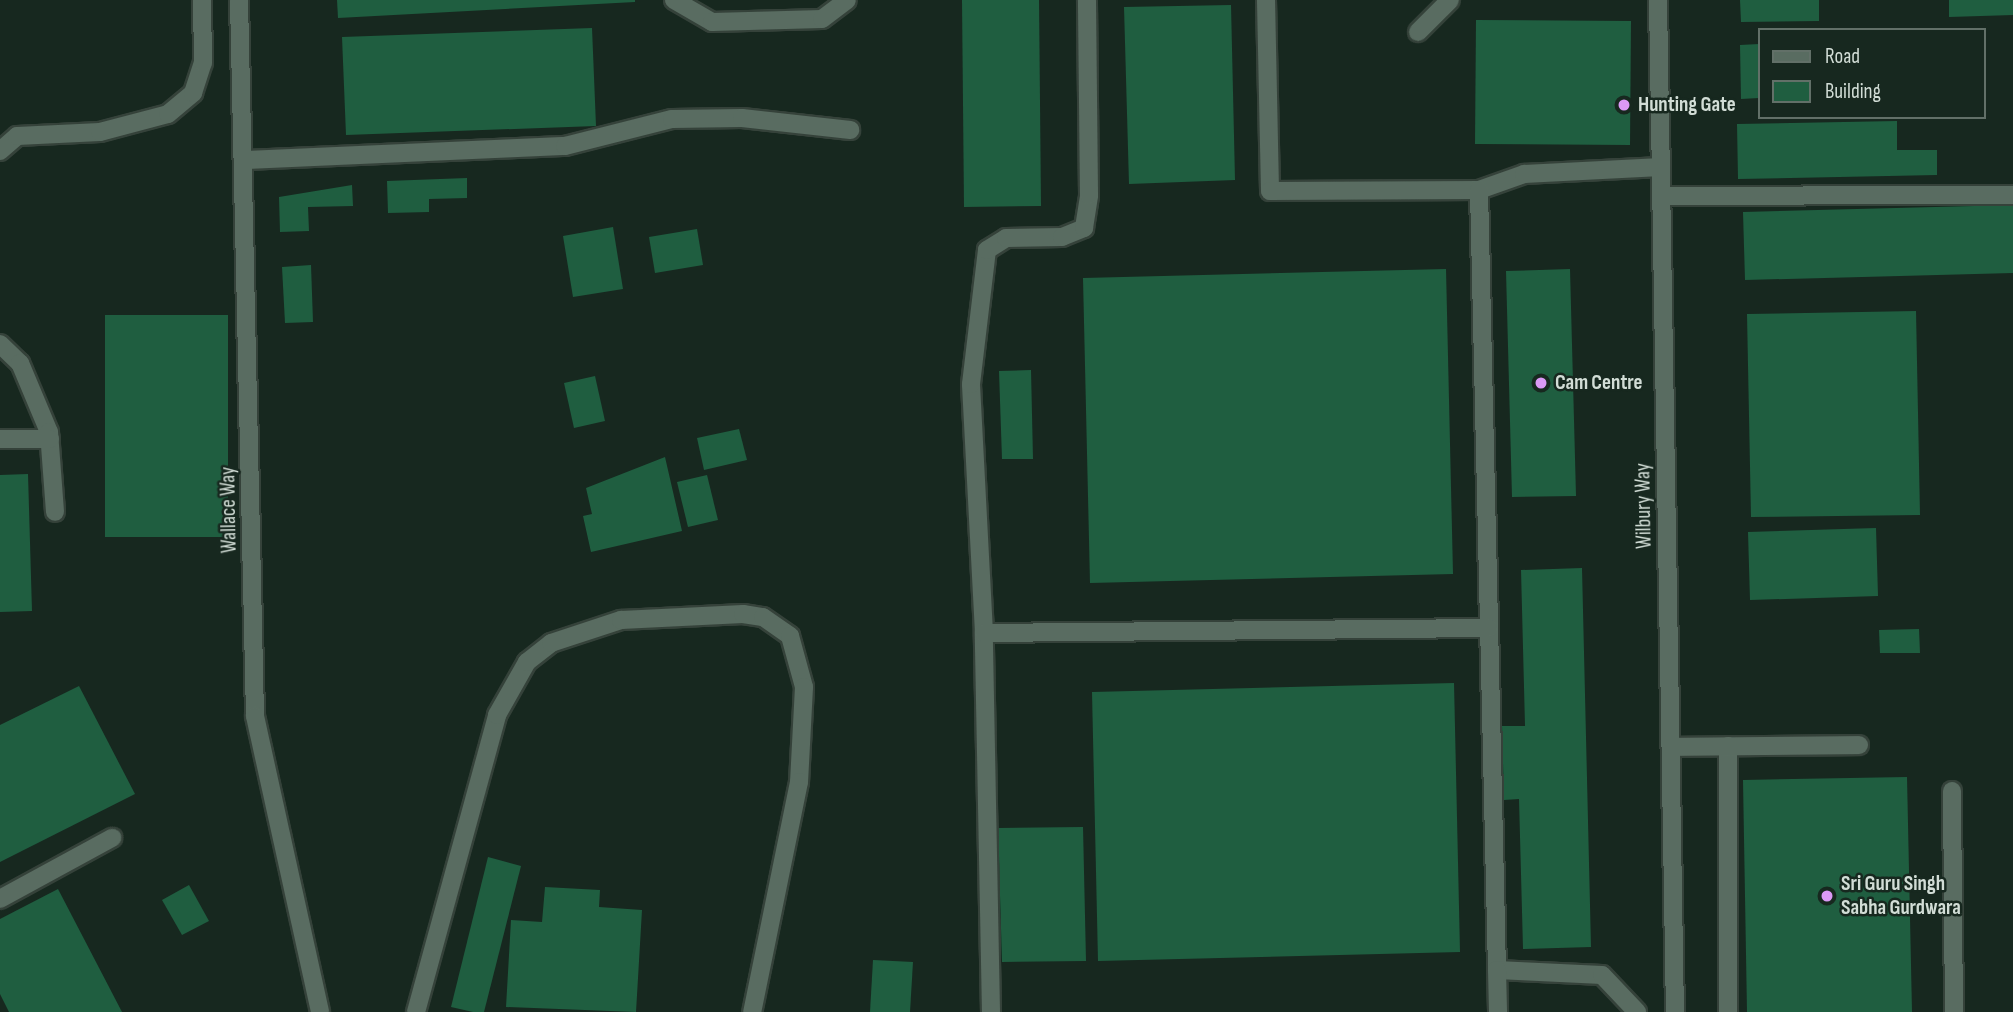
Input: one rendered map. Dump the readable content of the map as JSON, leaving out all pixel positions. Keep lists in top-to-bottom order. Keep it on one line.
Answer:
{"streets":{"street":["Wilbury Way","Wallace Way"]},"places":["Hunting Gate","Cam Centre","Sri Guru Singh Sabha Gurdwara"],"legend":["Road","Building"]}
